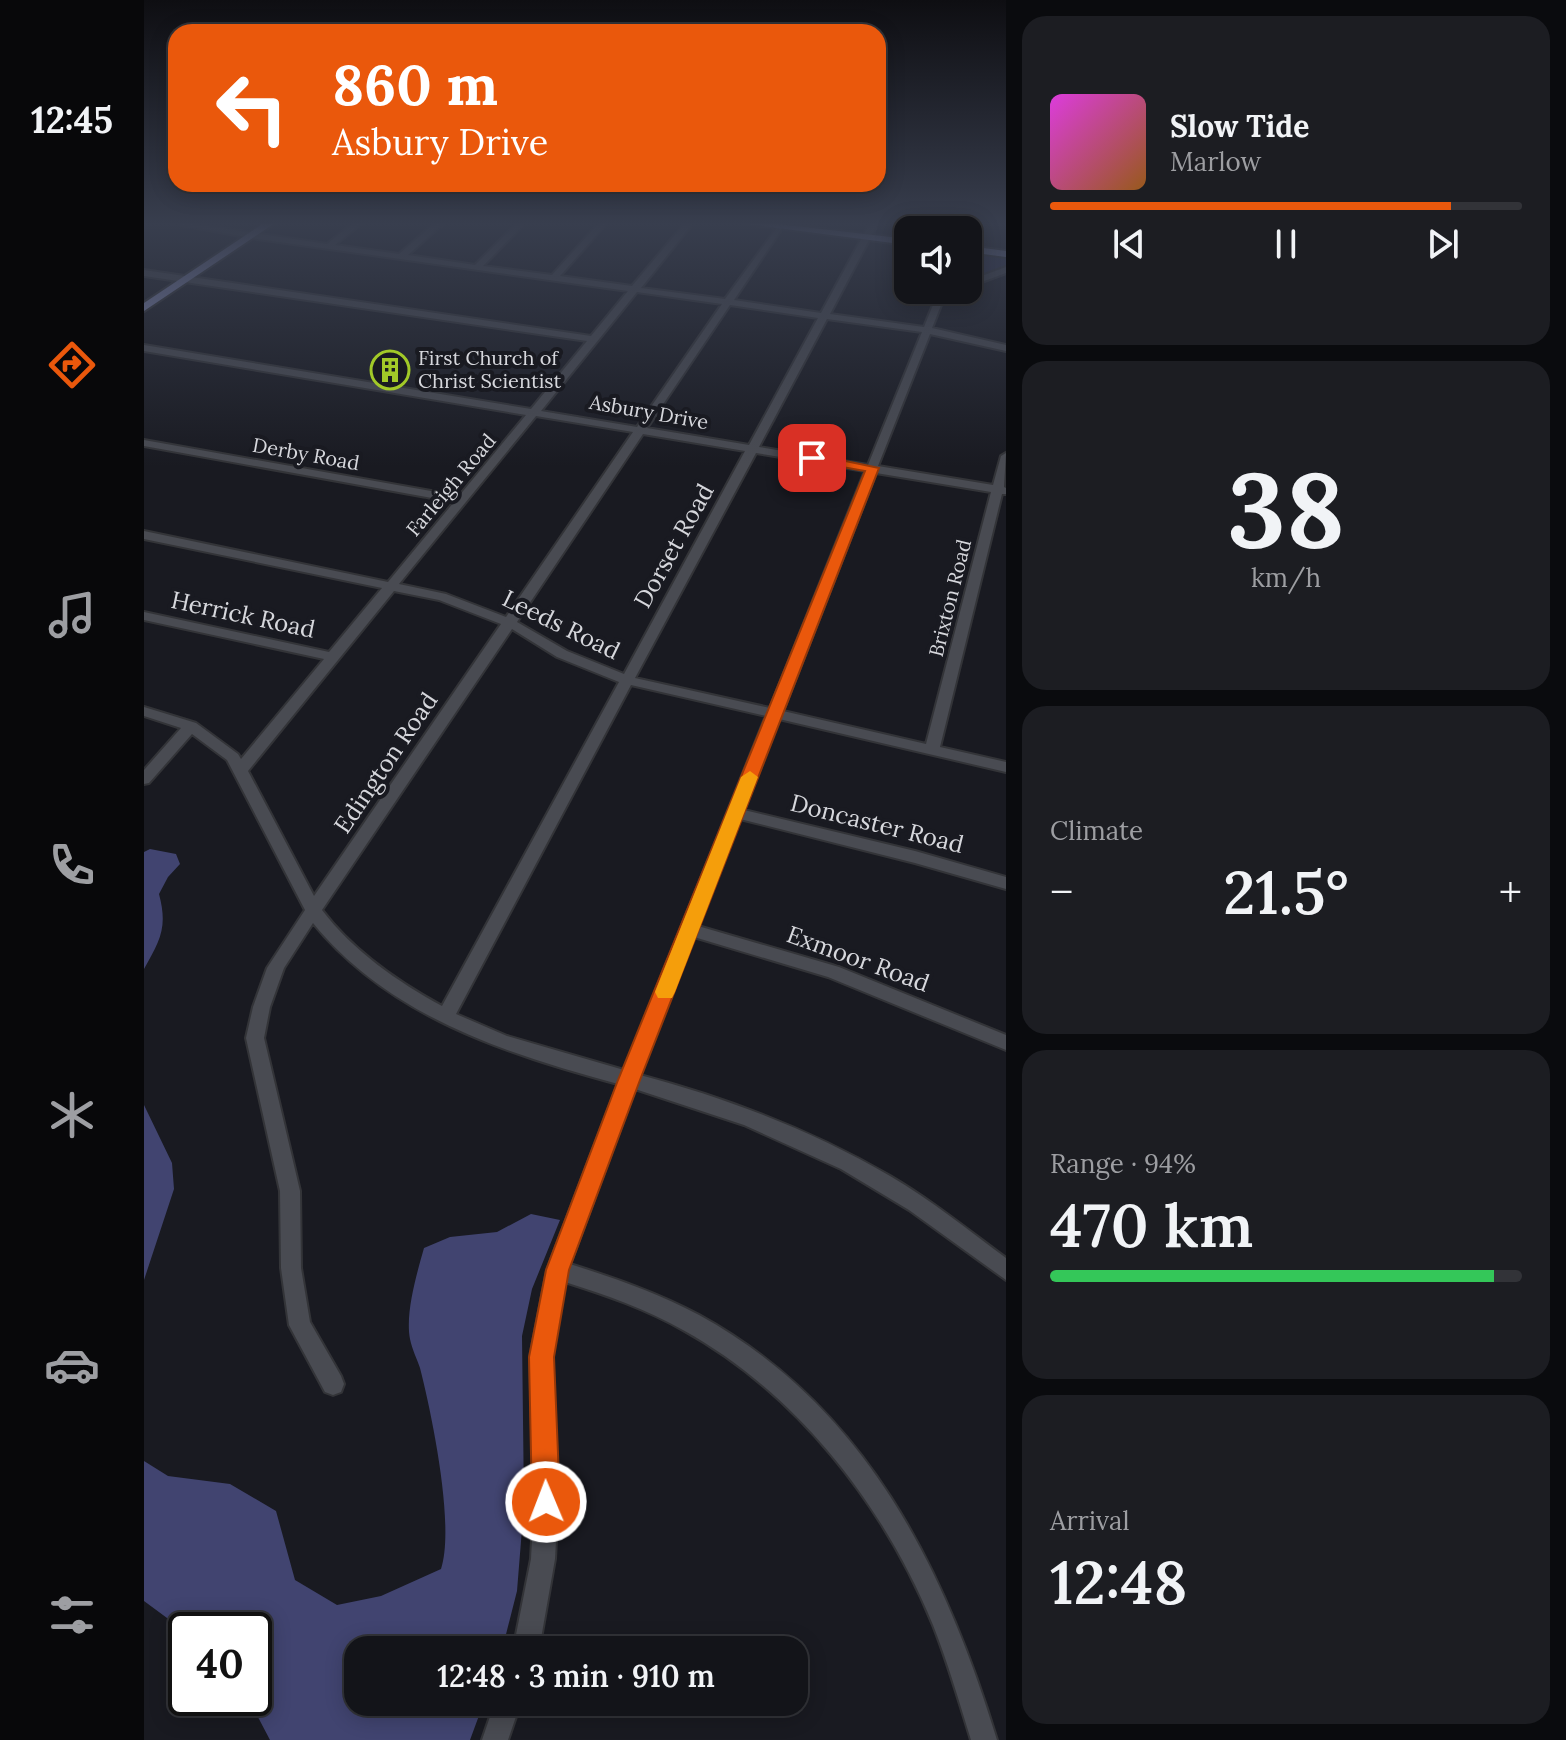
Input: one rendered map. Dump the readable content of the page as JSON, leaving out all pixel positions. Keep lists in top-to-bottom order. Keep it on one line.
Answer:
{"streets":{"street":["Asbury Drive","Derby Road","Farleigh Road","Dorset Road","Brixton Road","Herrick Road","Leeds Road","Edington Road","Doncaster Road","Exmoor Road"]},"crossings":[["Asbury Drive","Farleigh Road"],["Asbury Drive","Dorset Road"],["Asbury Drive","Brixton Road"],["Asbury Drive","Edington Road"],["Derby Road","Farleigh Road"],["Farleigh Road","Herrick Road"],["Farleigh Road","Leeds Road"],["Dorset Road","Leeds Road"],["Brixton Road","Leeds Road"],["Leeds Road","Edington Road"]],"places":{"building":["First Church of Christ Scientist"]},"page":{"tabs":"12:45","turn":["860 m","Asbury Drive"],"song":["Slow Tide","Marlow"],"tile":[["38","km/h"],"Climate",["Range · 94%","470 km"],["Arrival","12:48"]],"heat":["−","21.5°","+"],"limit":"40","trip":"12:48 · 3 min · 910 m"}}
